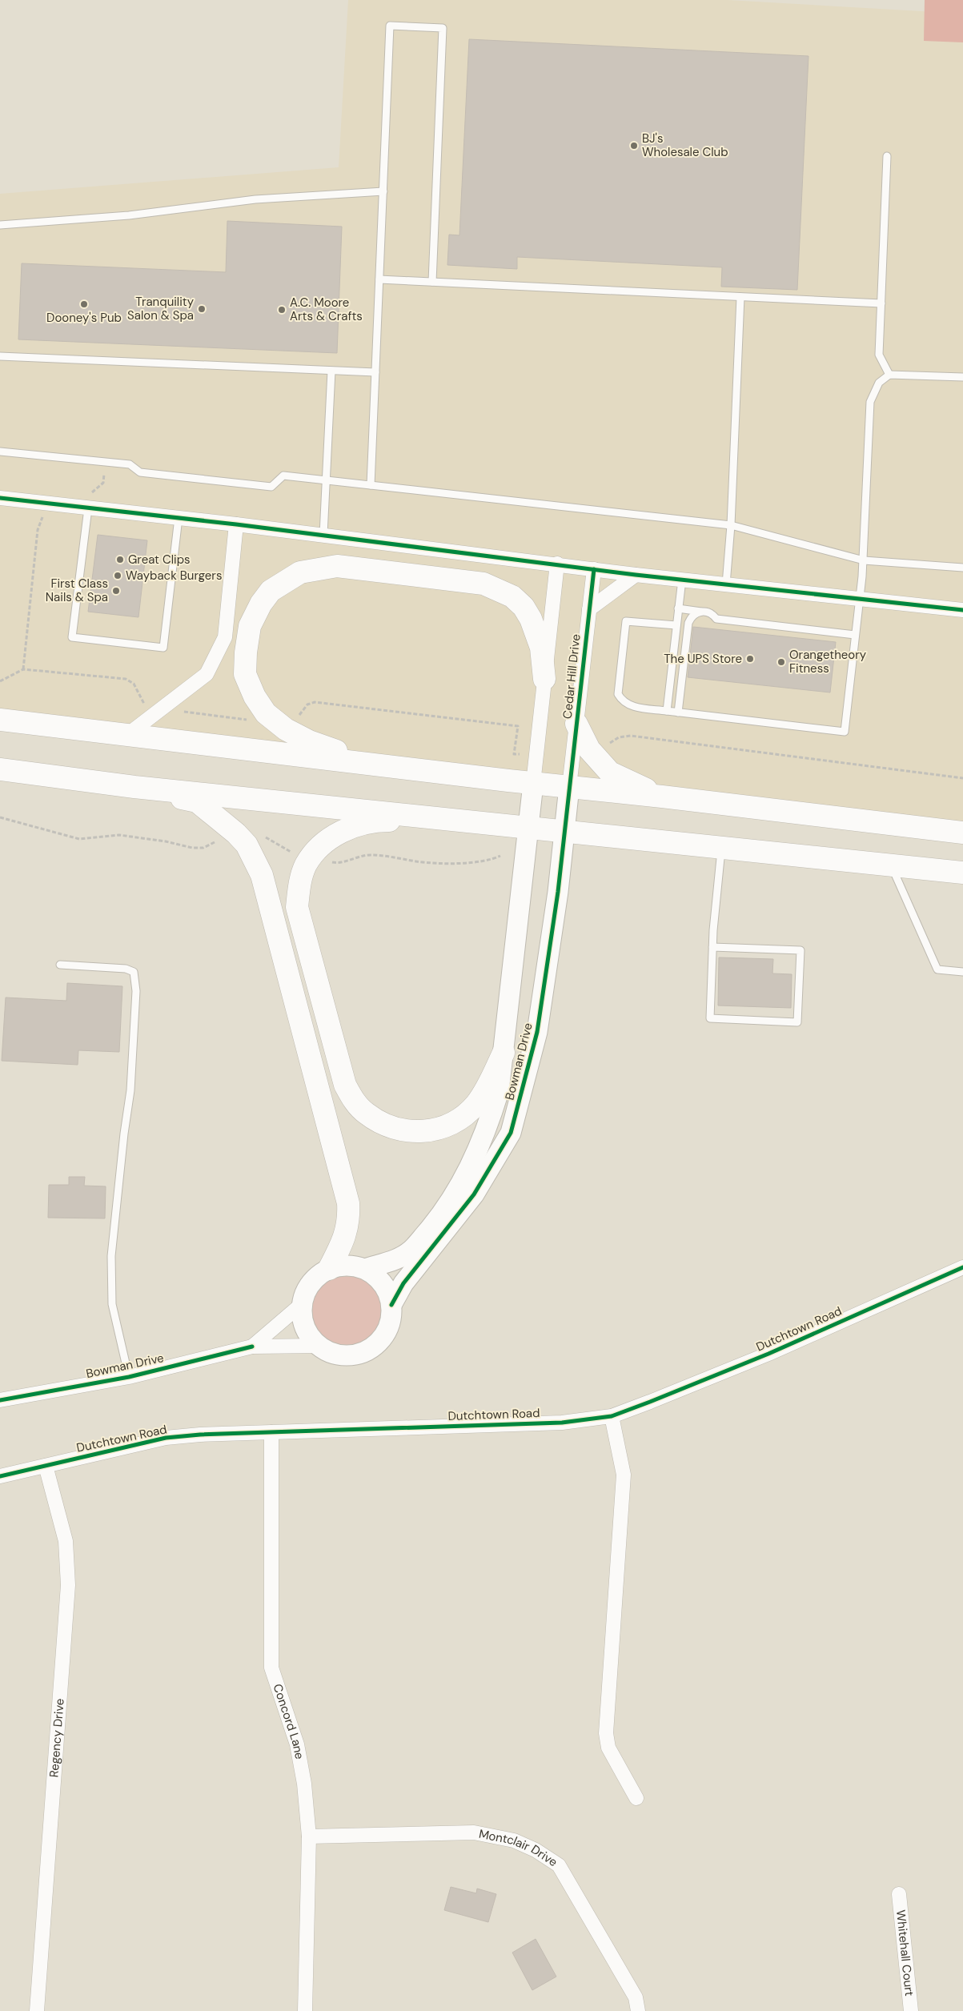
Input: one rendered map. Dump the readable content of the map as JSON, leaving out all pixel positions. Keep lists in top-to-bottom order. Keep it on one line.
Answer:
{"streets":{"street":["Cedar Hill Drive","Bowman Drive","Dutchtown Road","Concord Lane","Regency Drive","Montclair Drive","Whitehall Court"]},"crossings":[["Cedar Hill Drive","Bowman Drive"],["Dutchtown Road","Concord Lane"],["Dutchtown Road","Regency Drive"],["Concord Lane","Montclair Drive"]],"places":["BJ's Wholesale Club","Dooney's Pub","Tranquility Salon & Spa","A.C. Moore Arts & Crafts","Great Clips","Wayback Burgers","First Class Nails & Spa","The UPS Store","Orangetheory Fitness"]}
